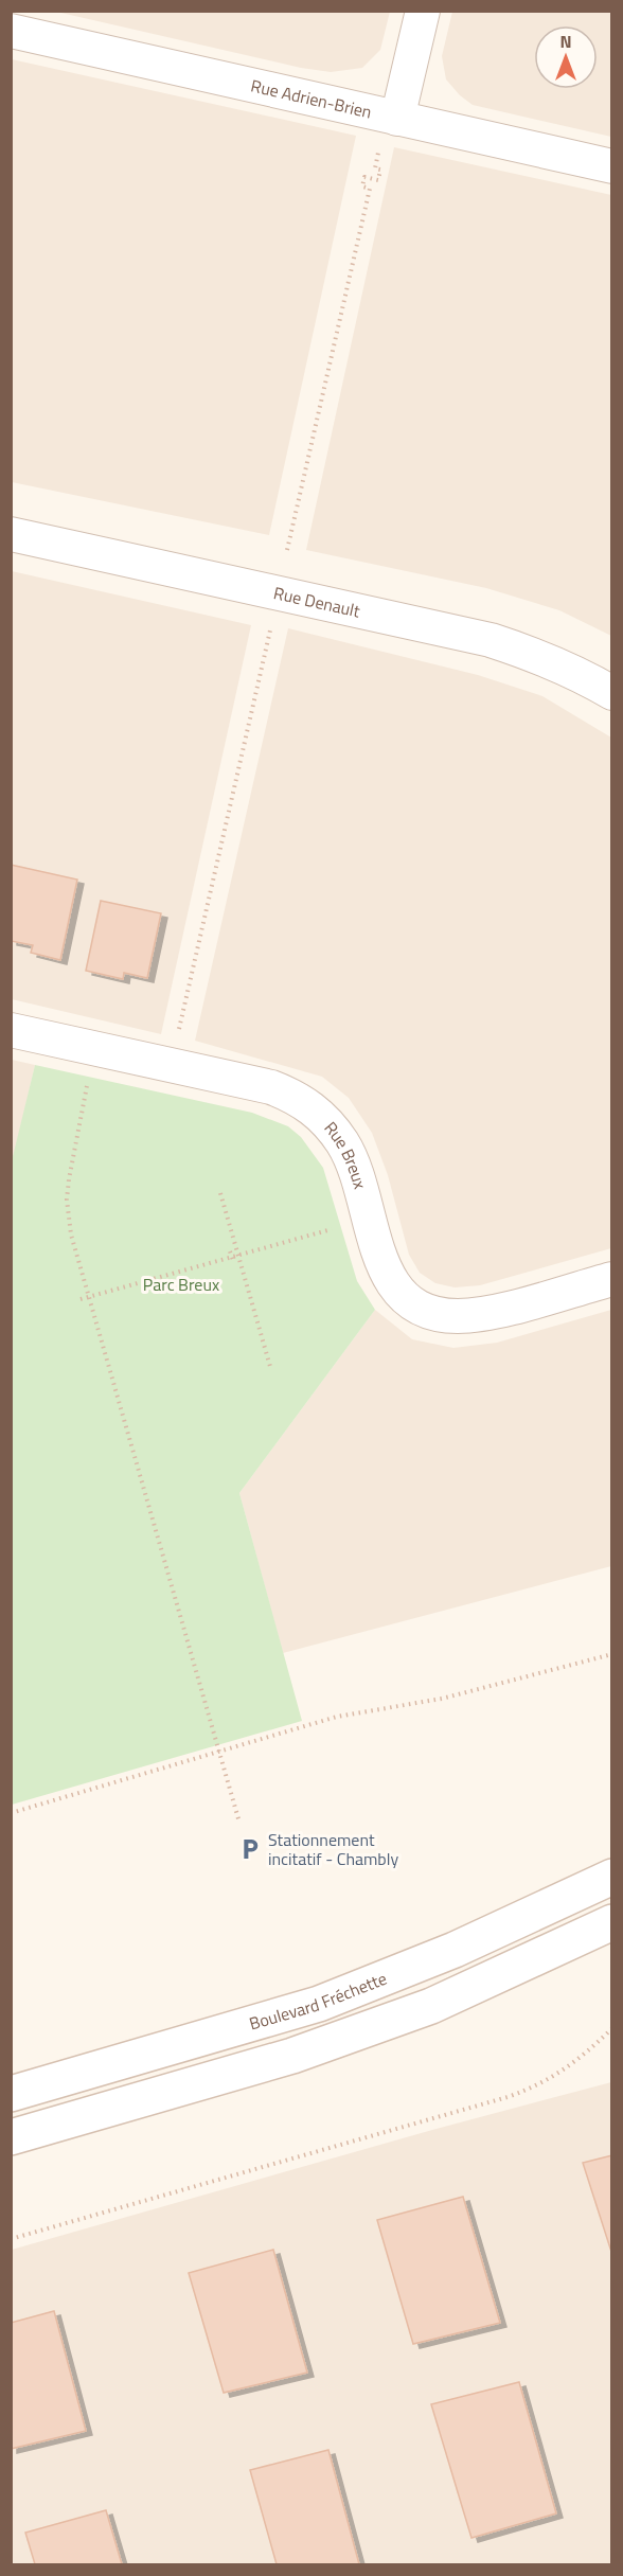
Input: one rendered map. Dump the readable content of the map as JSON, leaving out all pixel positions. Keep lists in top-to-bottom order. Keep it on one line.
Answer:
{"streets":{"main road":["Boulevard Fréchette"],"street":["Rue Adrien-Brien","Rue Denault","Rue Breux"]},"parks":["Parc Breux"],"places":{"parking":["Stationnement incitatif - Chambly"]},"north":"top"}
